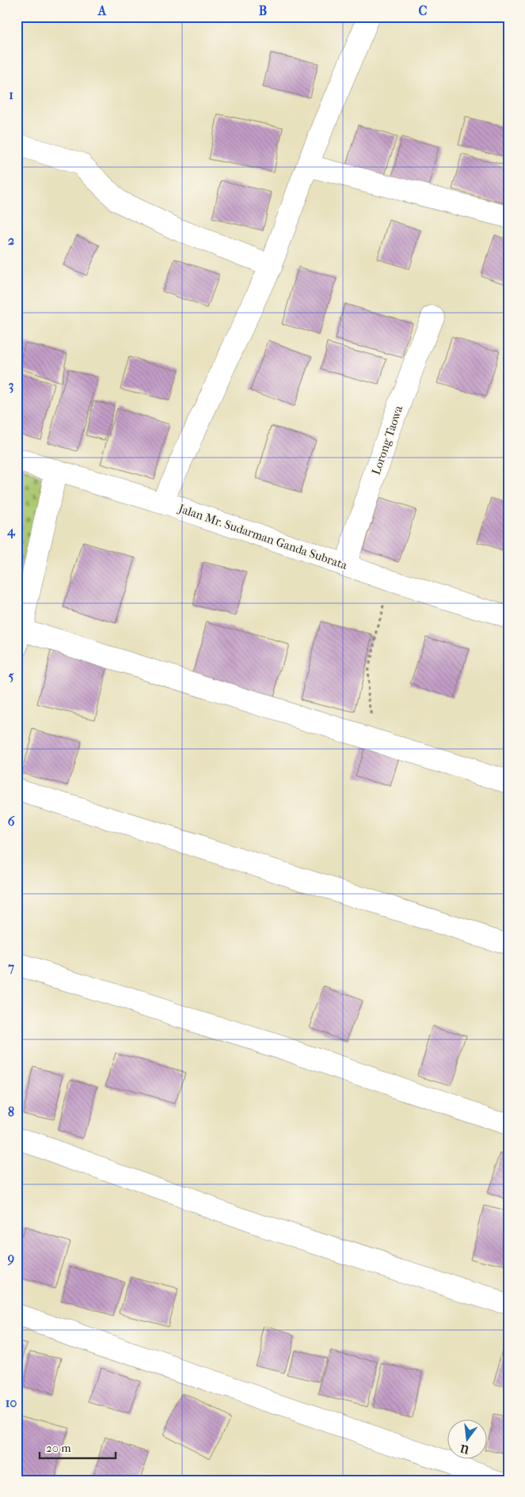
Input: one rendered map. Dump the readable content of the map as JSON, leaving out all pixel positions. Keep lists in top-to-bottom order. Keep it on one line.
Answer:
{"streets":{"street":["Lorong Taowa","Jalan Mr. Sudarman Ganda Subrata"]},"crossings":[["Lorong Taowa","Jalan Mr. Sudarman Ganda Subrata"]],"scale_bar":"20 m","north":"bottom","grid":{"columns":["A","B","C"],"rows":["1","2","3","4","5","6","7","8","9","10"]}}
